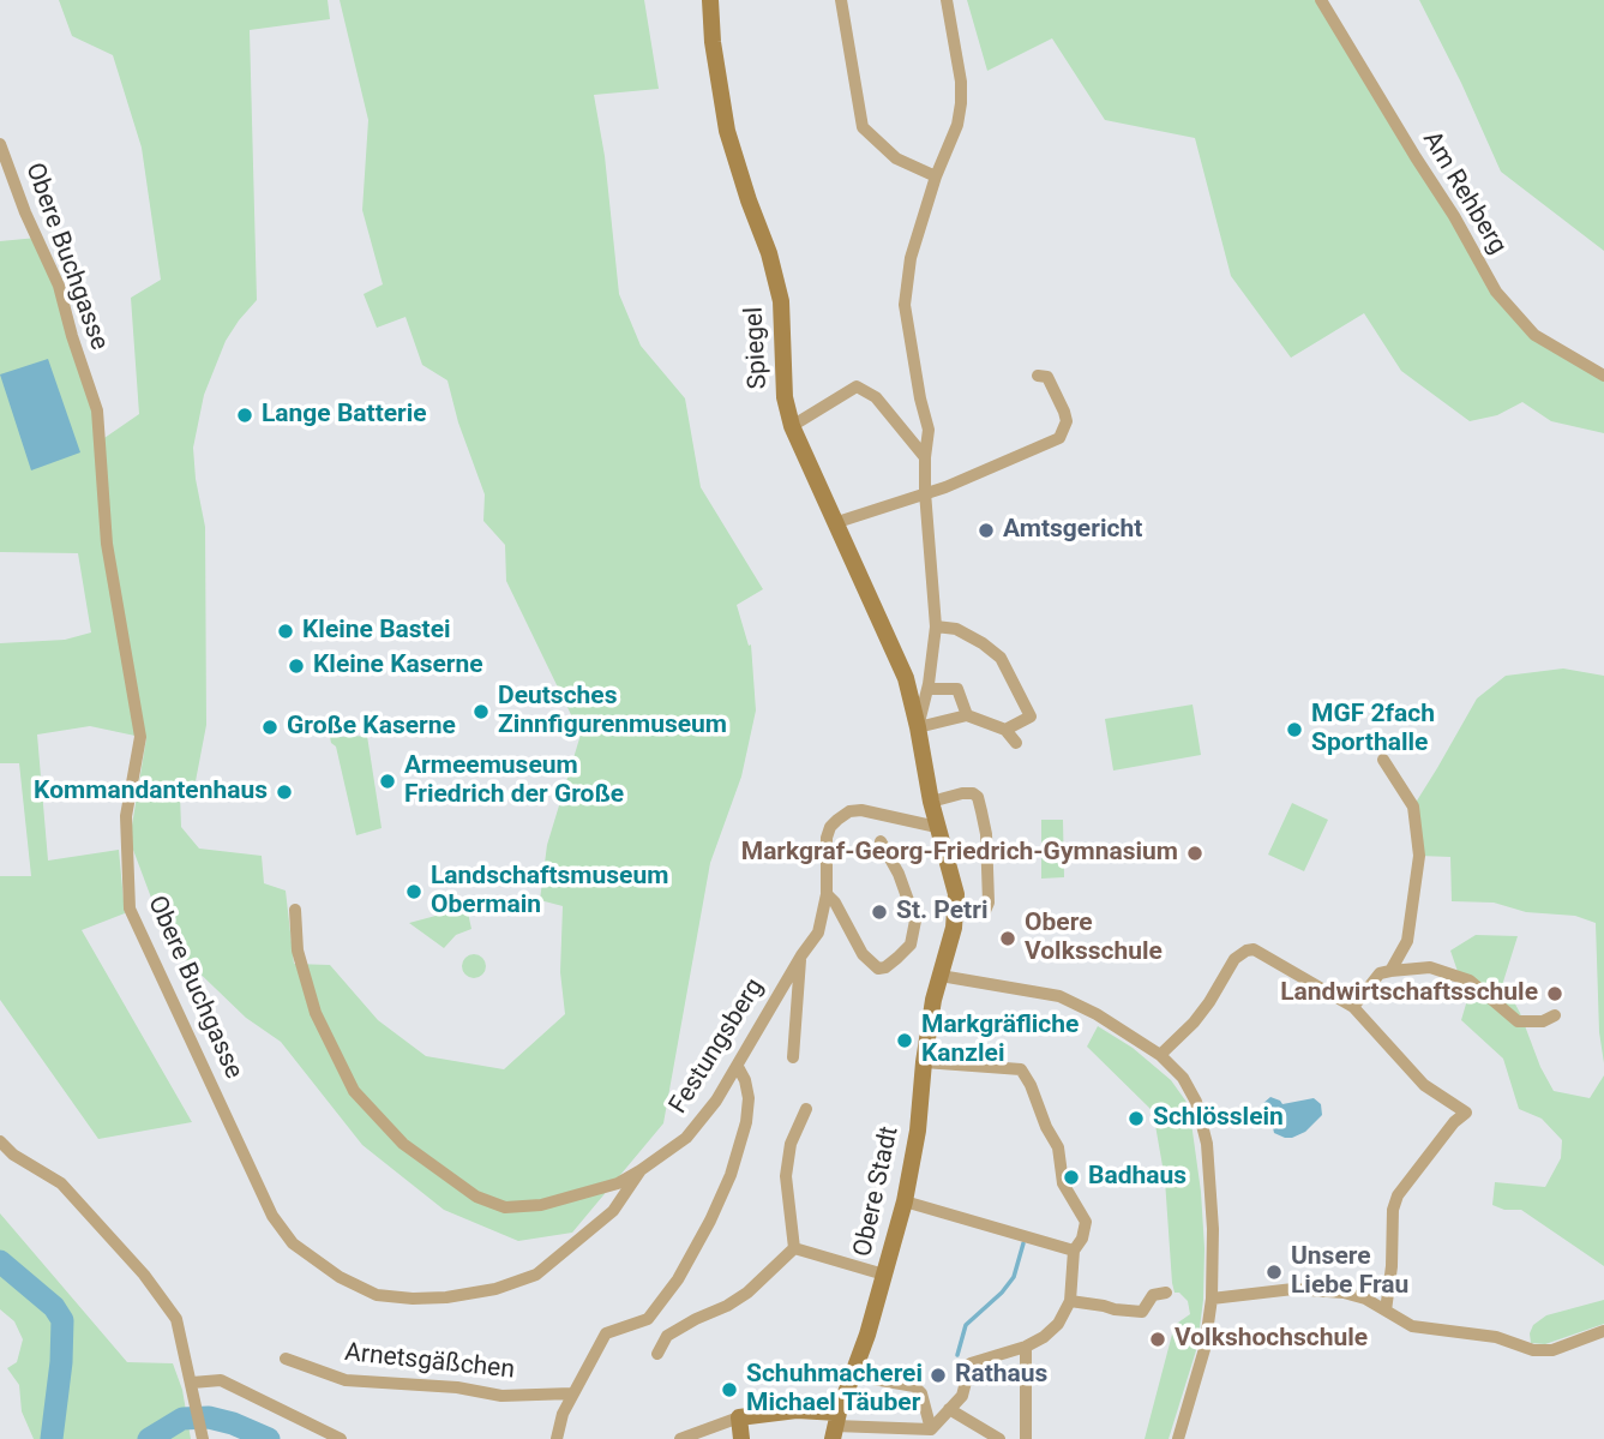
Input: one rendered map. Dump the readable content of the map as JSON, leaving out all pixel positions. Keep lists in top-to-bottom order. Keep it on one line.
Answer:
{"streets":{"street":["Am Rehberg","Obere Buchgasse","Spiegel","Festungsberg","Obere Stadt","Arnetsgäßchen"]},"crossings":[["Obere Buchgasse","Festungsberg"],["Spiegel","Festungsberg"],["Spiegel","Obere Stadt"]],"places":["Lange Batterie","Amtsgericht","Kleine Bastei","Kleine Kaserne","Deutsches Zinnfigurenmuseum","Große Kaserne","MGF 2fach Sporthalle","Armeemuseum Friedrich der Große","Kommandantenhaus","Markgraf-Georg-Friedrich-Gymnasium","Landschaftsmuseum Obermain","St. Petri","Obere Volksschule","Landwirtschaftsschule","Markgräfliche Kanzlei","Schlösslein","Badhaus","Unsere Liebe Frau","Volkshochschule","Rathaus","Schuhmacherei Michael Täuber"]}
